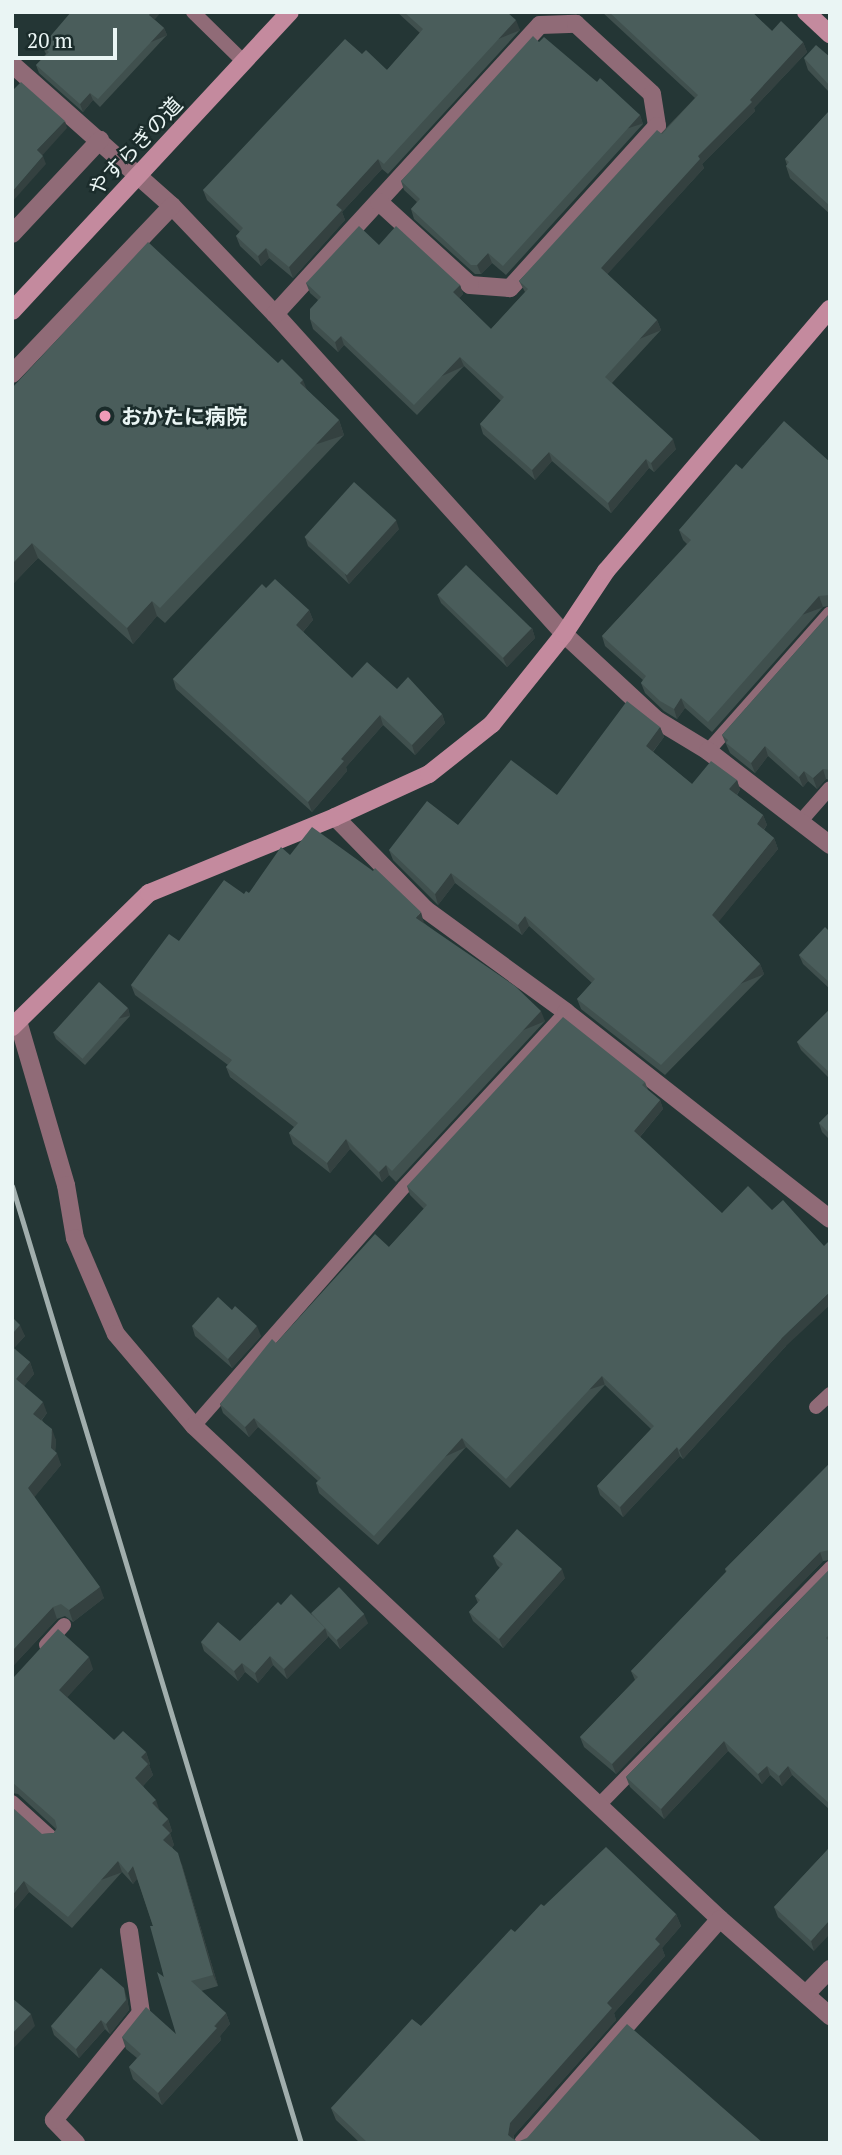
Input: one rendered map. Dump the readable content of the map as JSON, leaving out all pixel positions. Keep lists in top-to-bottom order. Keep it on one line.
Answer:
{"streets":{"street":["やすらぎの道"]},"places":["おかたに病院"],"scale_bar":"20 m"}
